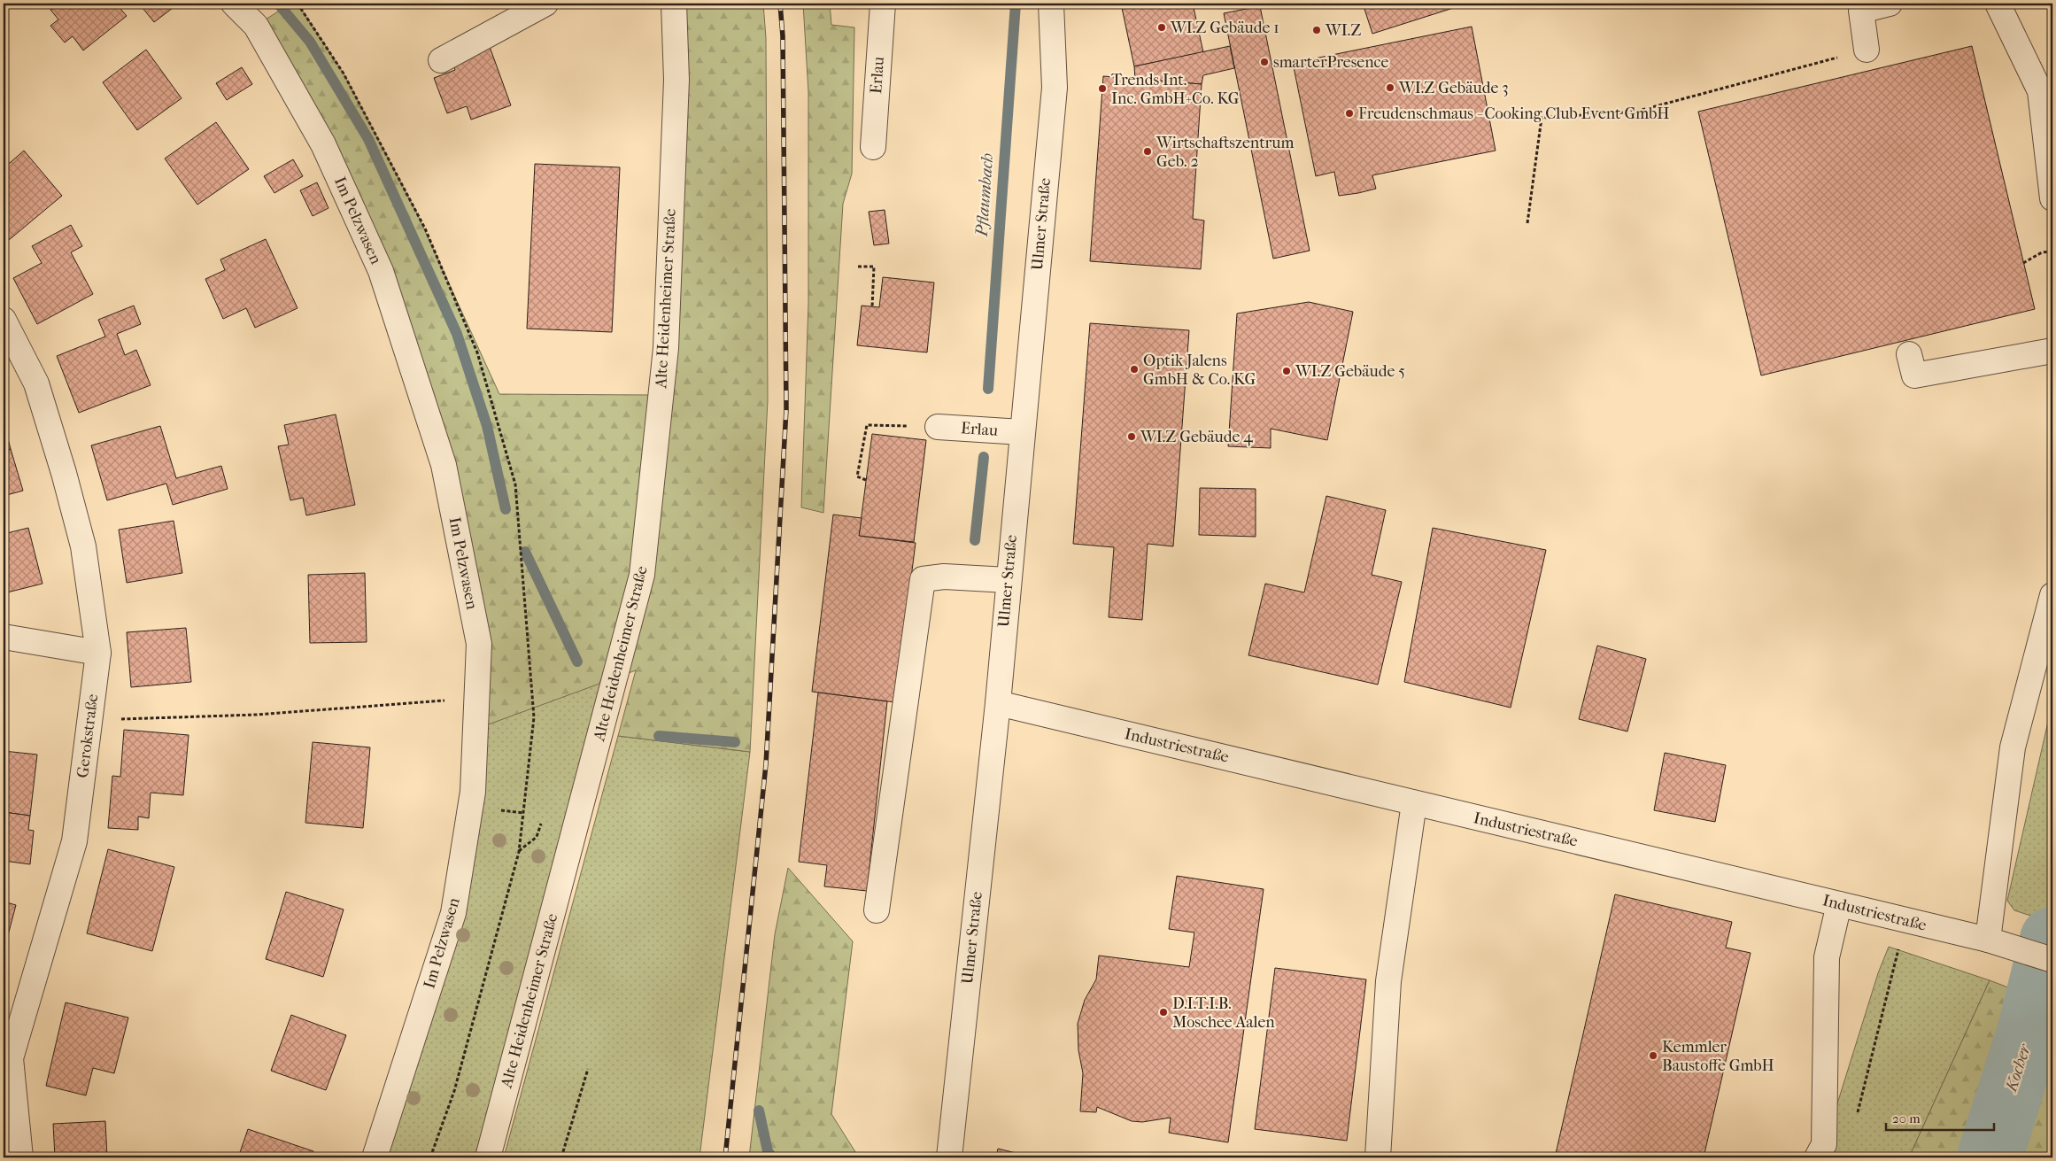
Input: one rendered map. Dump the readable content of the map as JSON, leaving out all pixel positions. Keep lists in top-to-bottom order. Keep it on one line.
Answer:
{"streets":{"street":["Erlau","Im Pelzwasen","Ulmer Straße","Alte Heidenheimer Straße","Gerokstraße","Industriestraße"]},"crossings":[["Erlau","Ulmer Straße"],["Ulmer Straße","Industriestraße"]],"water":["Pflaumbach","Kocher"],"places":["WI.Z Gebäude 1","WI.Z","smarterPresence","WI.Z Gebäude 3","Trends Int. Inc. GmbH+Co. KG","Freudenschmaus - Cooking Club Event GmbH","Wirtschaftszentrum Geb. 2","Optik Jalens GmbH & Co. KG","WI.Z Gebäude 5","WI.Z Gebäude 4","D.I.T.I.B. Moschee Aalen","Kemmler Baustoffe GmbH"],"scale_bar":"20 m"}
